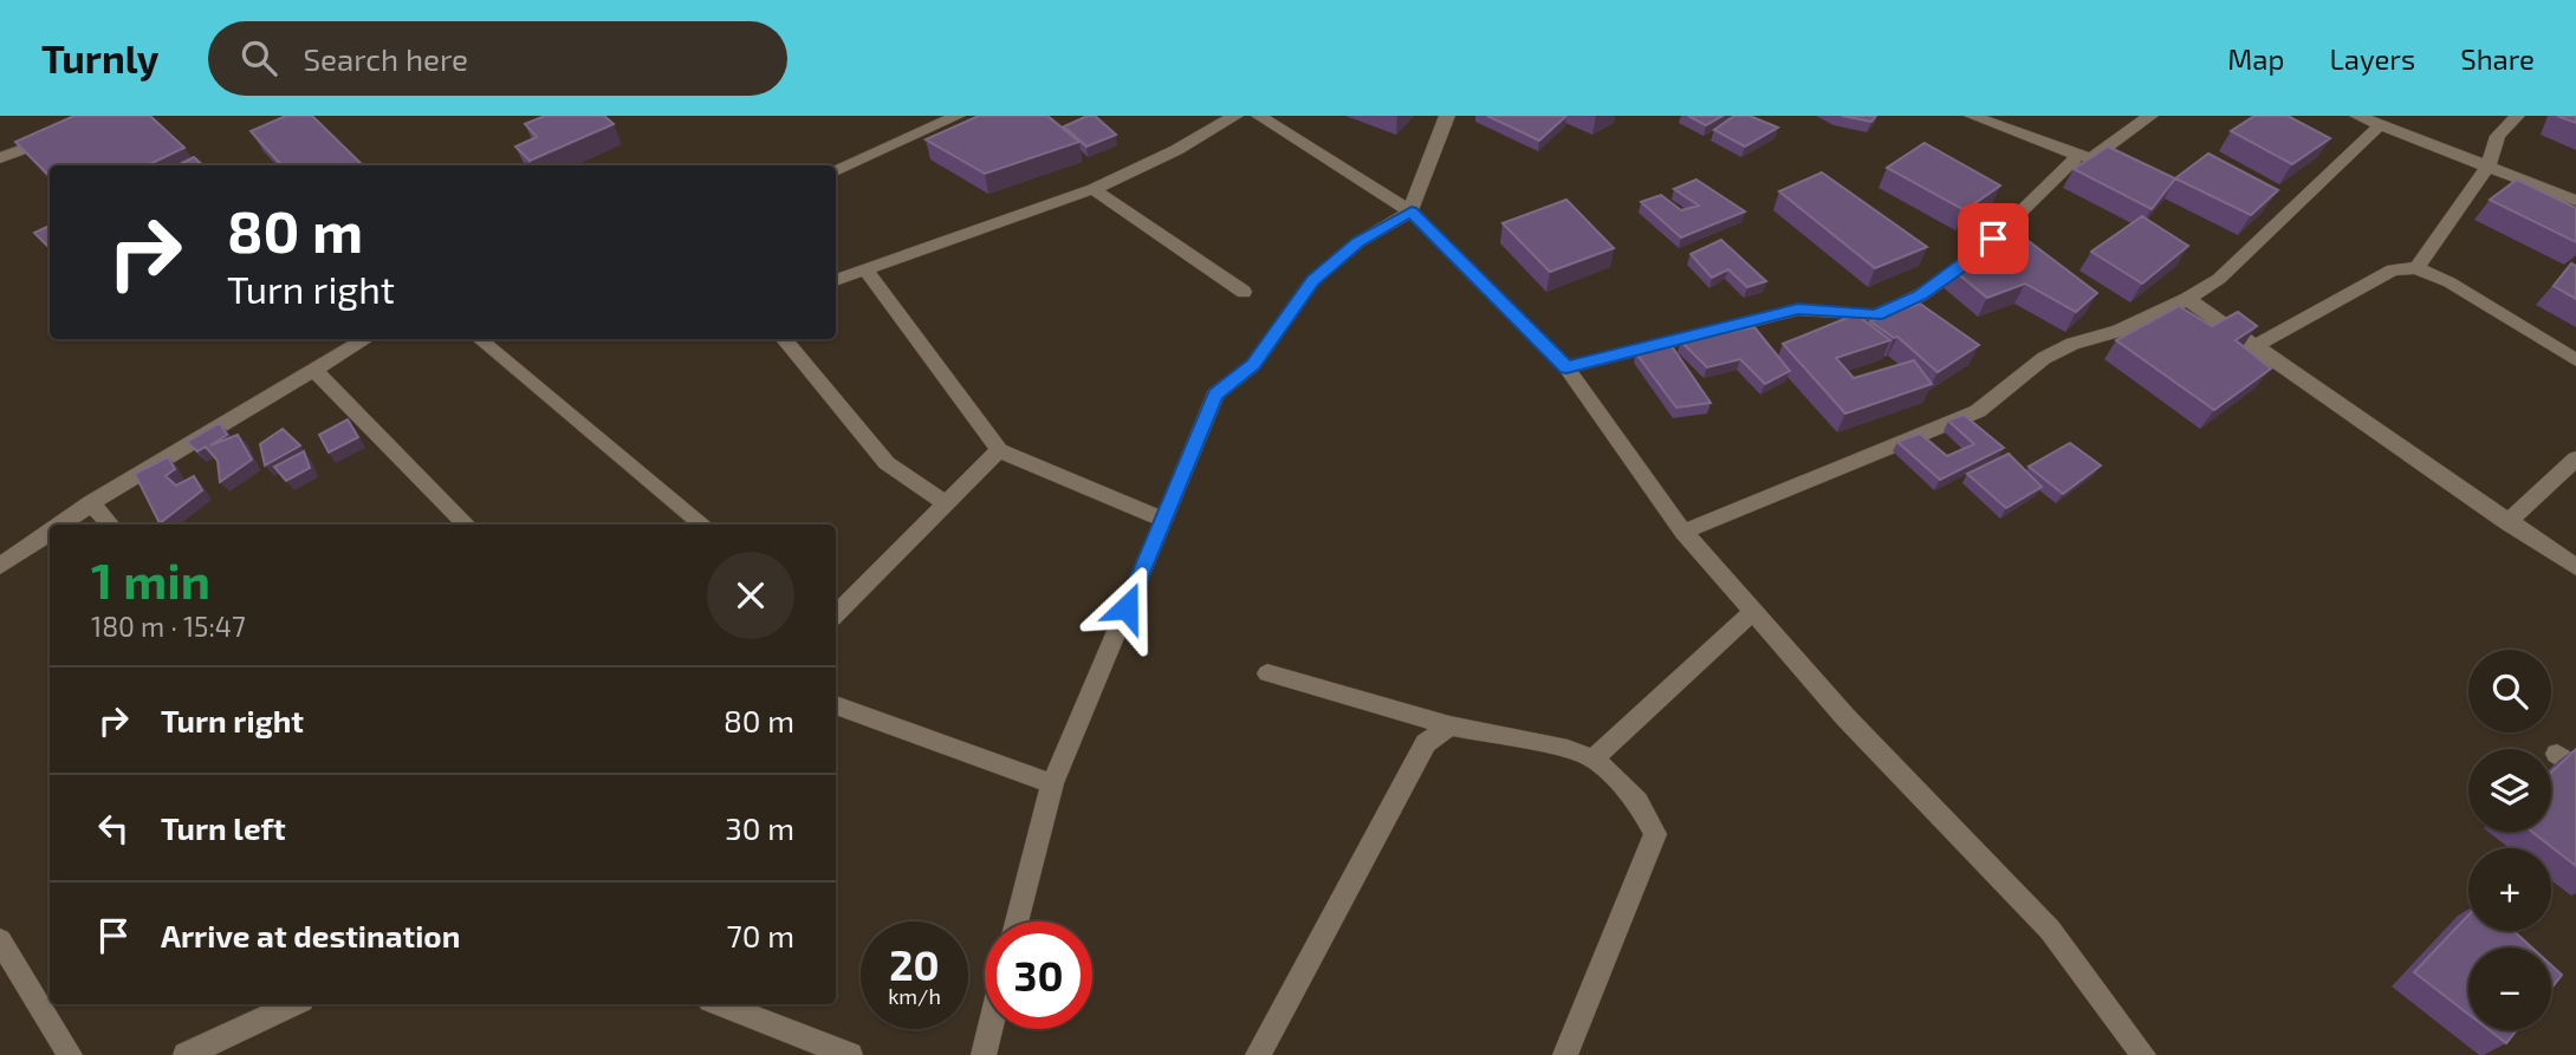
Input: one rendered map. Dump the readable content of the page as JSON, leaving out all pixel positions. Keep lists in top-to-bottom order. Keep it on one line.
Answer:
{"page":{"header":"Turnly","search":"Search here","nav":["Map","Layers","Share"],"turn":["80 m","Turn right"],"heading":["1 min","180 m · 15:47"],"map_buttons":["+","−"],"list":[{"name":"Turn right","value":"80 m"},{"name":"Turn left","value":"30 m"},{"name":"Arrive at destination","value":"70 m"}],"speed":"20 km/h","limit":"30"}}
